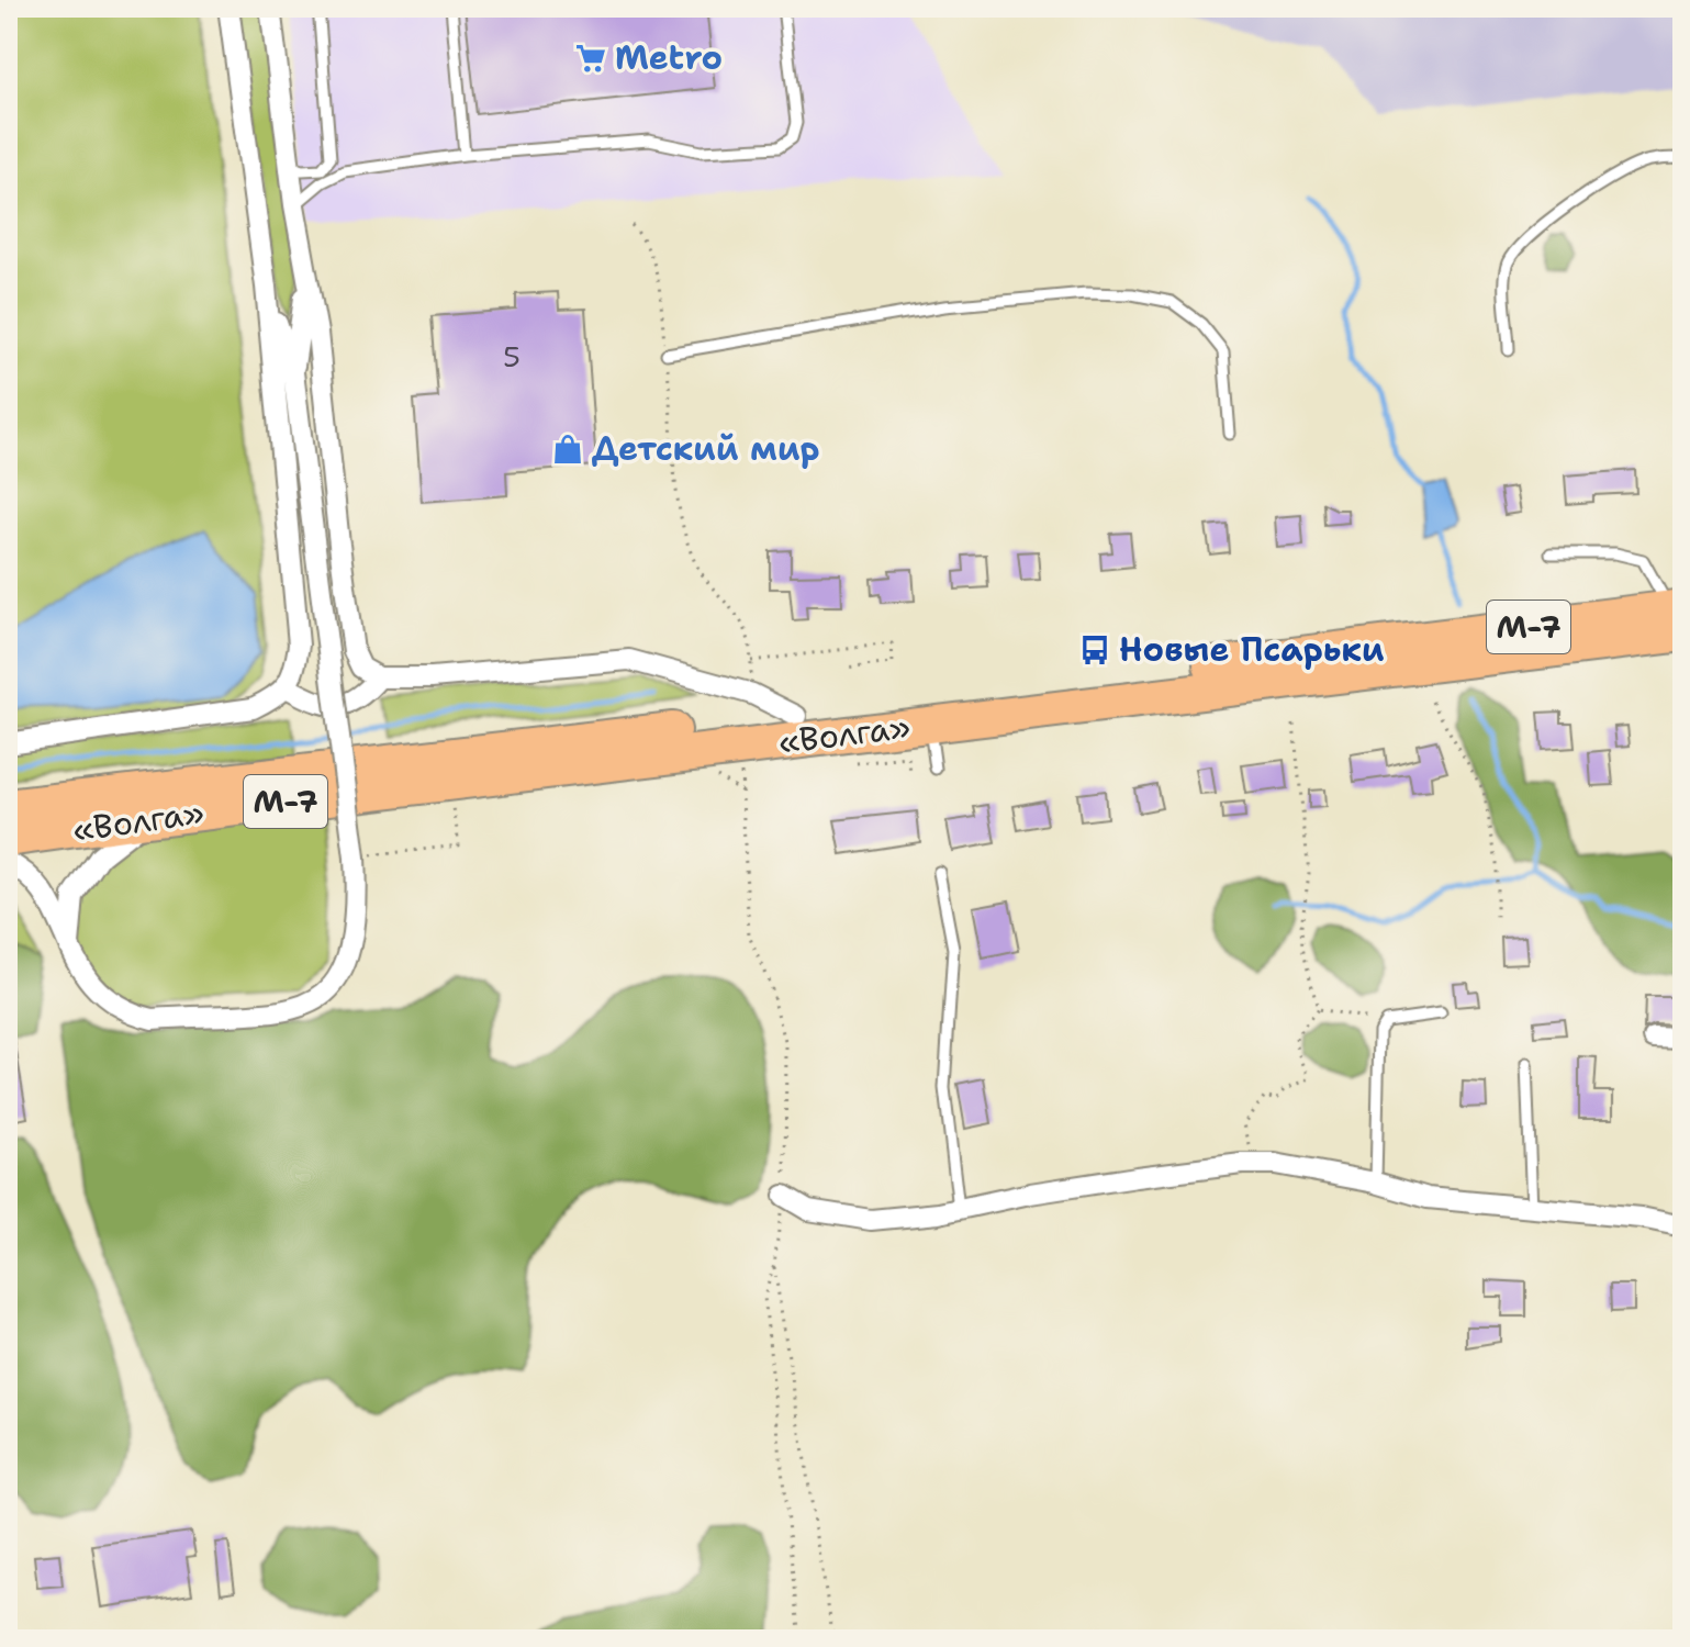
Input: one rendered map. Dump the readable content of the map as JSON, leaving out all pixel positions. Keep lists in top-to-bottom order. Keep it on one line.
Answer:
{"streets":{"highway":["М-7","«Волга»"]},"places":{"supermarket":["Metro"],"shop":["Детский мир"],"bus stop":["Новые Псарьки"]},"house_numbers":["5"]}
